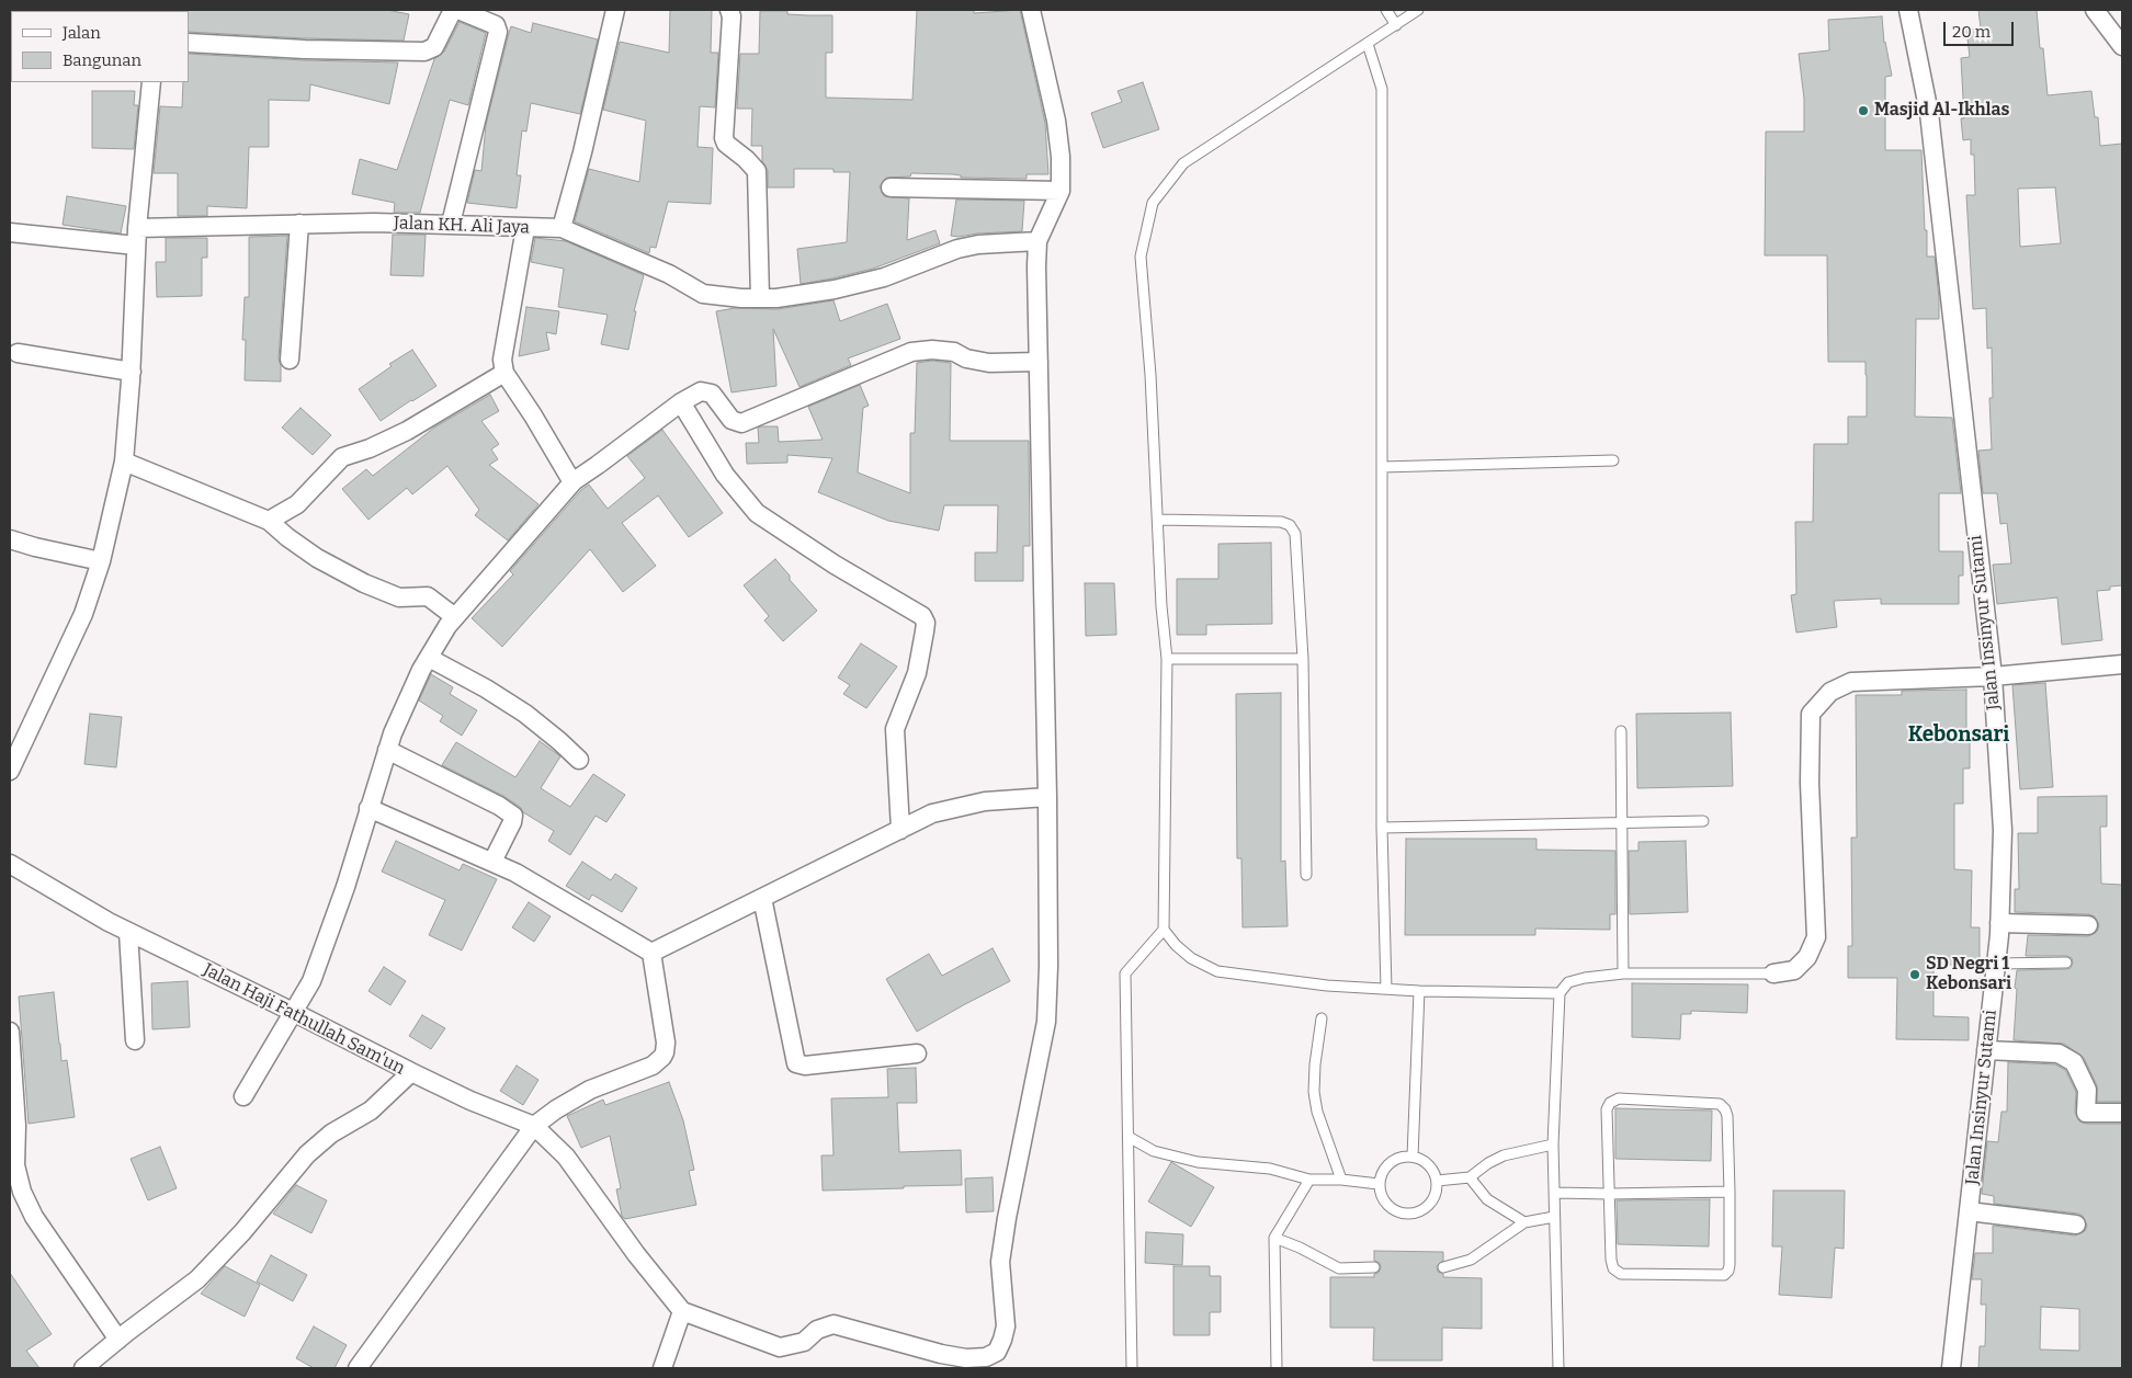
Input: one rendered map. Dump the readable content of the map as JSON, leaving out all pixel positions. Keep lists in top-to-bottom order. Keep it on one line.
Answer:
{"streets":{"street":["Jalan KH. Ali Jaya","Jalan Insinyur Sutami","Jalan Haji Fathullah Sam'un"]},"districts":["Kebonsari"],"places":["Masjid Al-Ikhlas","SD Negri 1 Kebonsari"],"legend":["Jalan","Bangunan"],"scale_bar":"20 m"}
